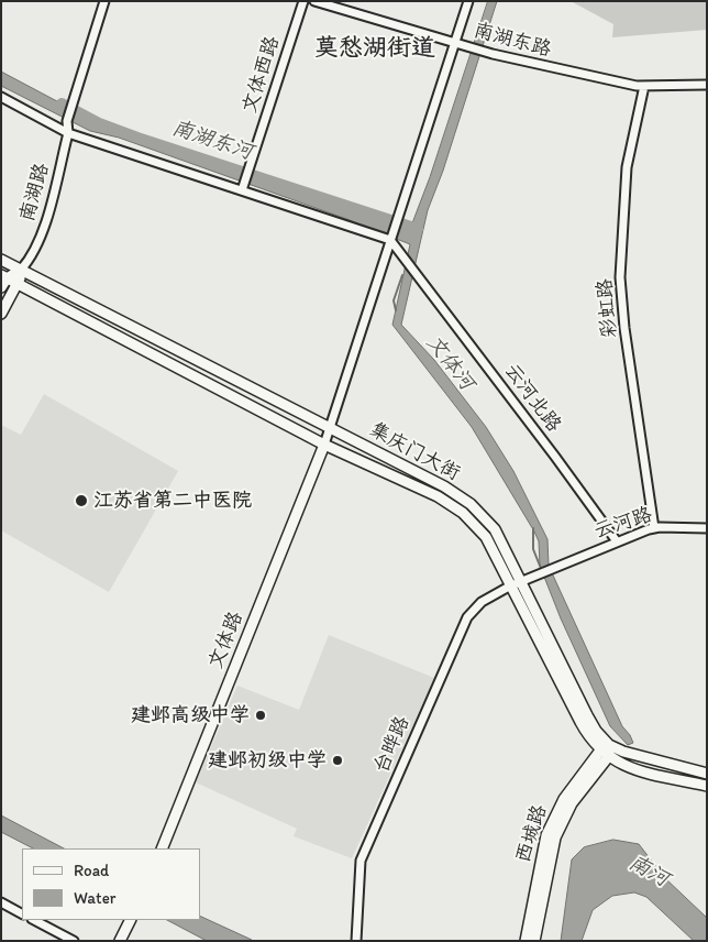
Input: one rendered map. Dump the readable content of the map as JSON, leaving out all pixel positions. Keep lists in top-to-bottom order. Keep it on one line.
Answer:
{"streets":{"main road":["集庆门大街","文体路","西城路"],"street":["南湖东路","文体西路","南湖路","彩虹路","云河北路","云河路","台晔路"]},"crossings":[["南湖东路","彩虹路"],["南湖路","集庆门大街"],["彩虹路","云河路"],["云河北路","云河路"],["集庆门大街","文体路"],["集庆门大街","台晔路"],["集庆门大街","西城路"],["云河路","台晔路"]],"districts":["莫愁湖街道"],"water":["南湖东河","文体河","南河"],"places":["江苏省第二中医院","建邺高级中学","建邺初级中学"],"legend":["Road","Water"]}
